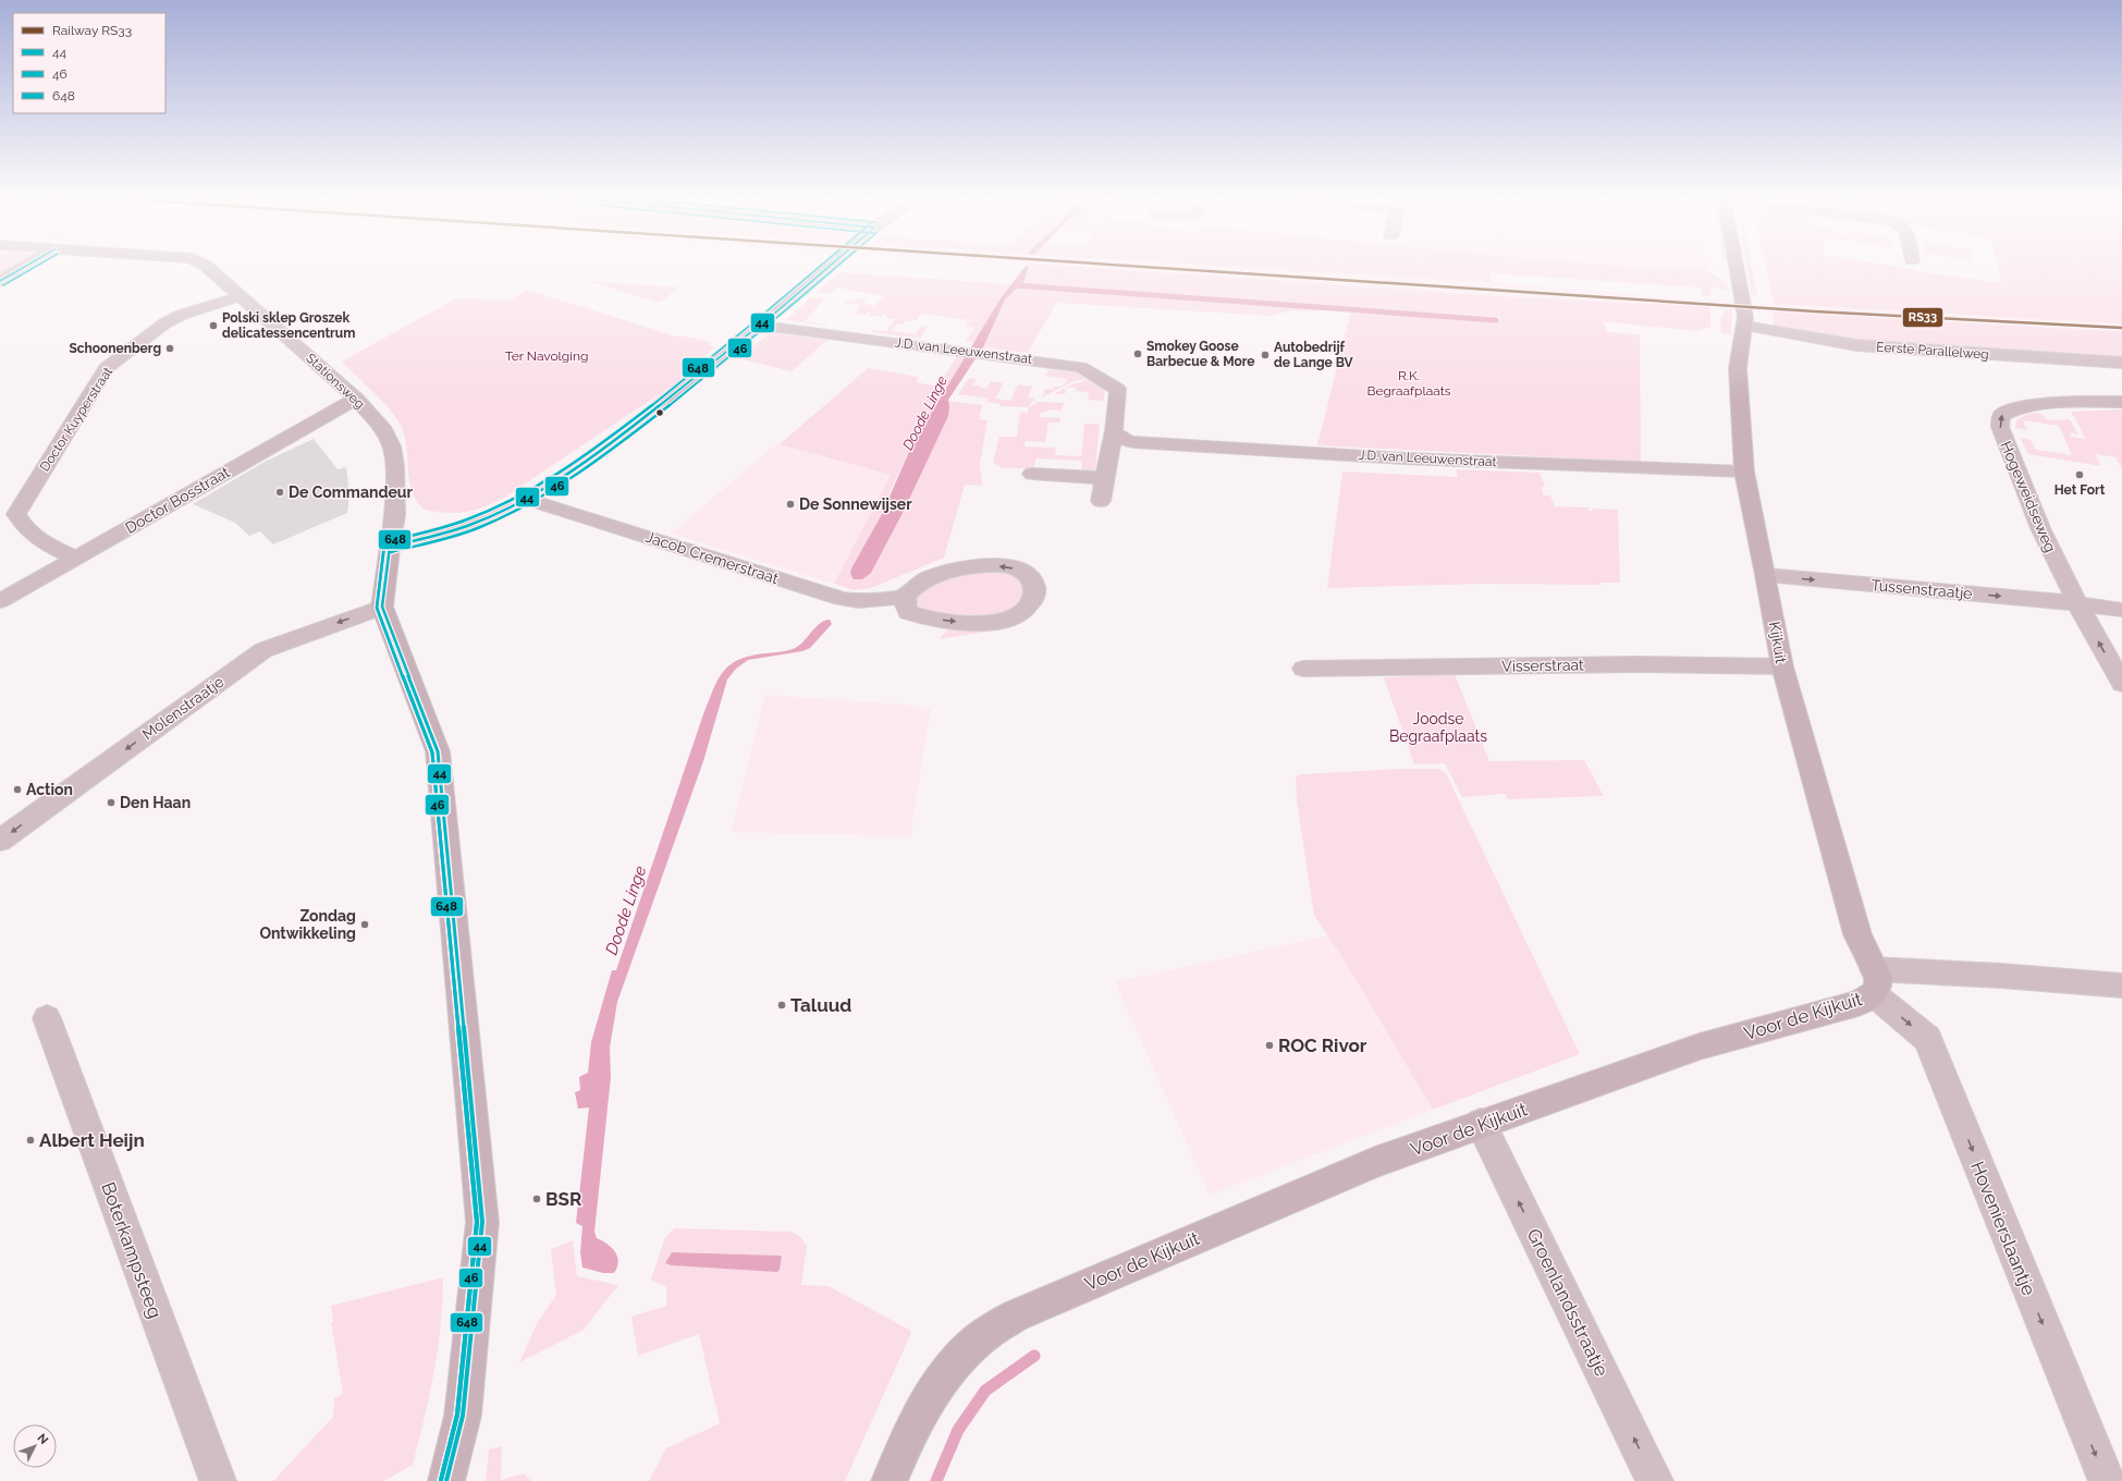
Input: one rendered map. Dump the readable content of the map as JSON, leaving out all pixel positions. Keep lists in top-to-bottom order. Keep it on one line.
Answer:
{"streets":{"street":["J.D. van Leeuwenstraat","Eerste Parallelweg","Stationsweg","Doctor Kuyperstraat","Hogeweidseweg","Doctor Bosstraat","Jacob Cremerstraat","Tussenstraatje","Kijkuit","Visserstraat","Molenstraatje","Voor de Kijkuit","Hovenierslaantje","Boterkampsteeg","Groenlandsstraatje"]},"crossings":[["J.D. van Leeuwenstraat","Kijkuit"],["Eerste Parallelweg","Kijkuit"],["Stationsweg","Doctor Kuyperstraat"],["Stationsweg","Doctor Bosstraat"],["Doctor Kuyperstraat","Doctor Bosstraat"],["Hogeweidseweg","Tussenstraatje"],["Tussenstraatje","Kijkuit"],["Kijkuit","Visserstraat"],["Kijkuit","Voor de Kijkuit"],["Kijkuit","Hovenierslaantje"],["Voor de Kijkuit","Hovenierslaantje"],["Voor de Kijkuit","Groenlandsstraatje"]],"one_way":["Tussenstraatje","Molenstraatje","Hovenierslaantje","Groenlandsstraatje"],"water":["Doode Linge"],"parks":["Ter Navolging","R.K. Begraafplaats","Joodse Begraafplaats"],"places":["Polski sklep Groszek delicatessencentrum","Schoonenberg","Smokey Goose Barbecue & More","Autobedrijf de Lange BV","Het Fort","De Commandeur","De Sonnewijser","Action","Den Haan","Zondag Ontwikkeling","Taluud","ROC Rivor","Albert Heijn","BSR"],"lines":["rail line RS33","transit line 44","transit line 46","transit line 648"],"legend":["Railway RS33","44","46","648"],"north":"top right"}
